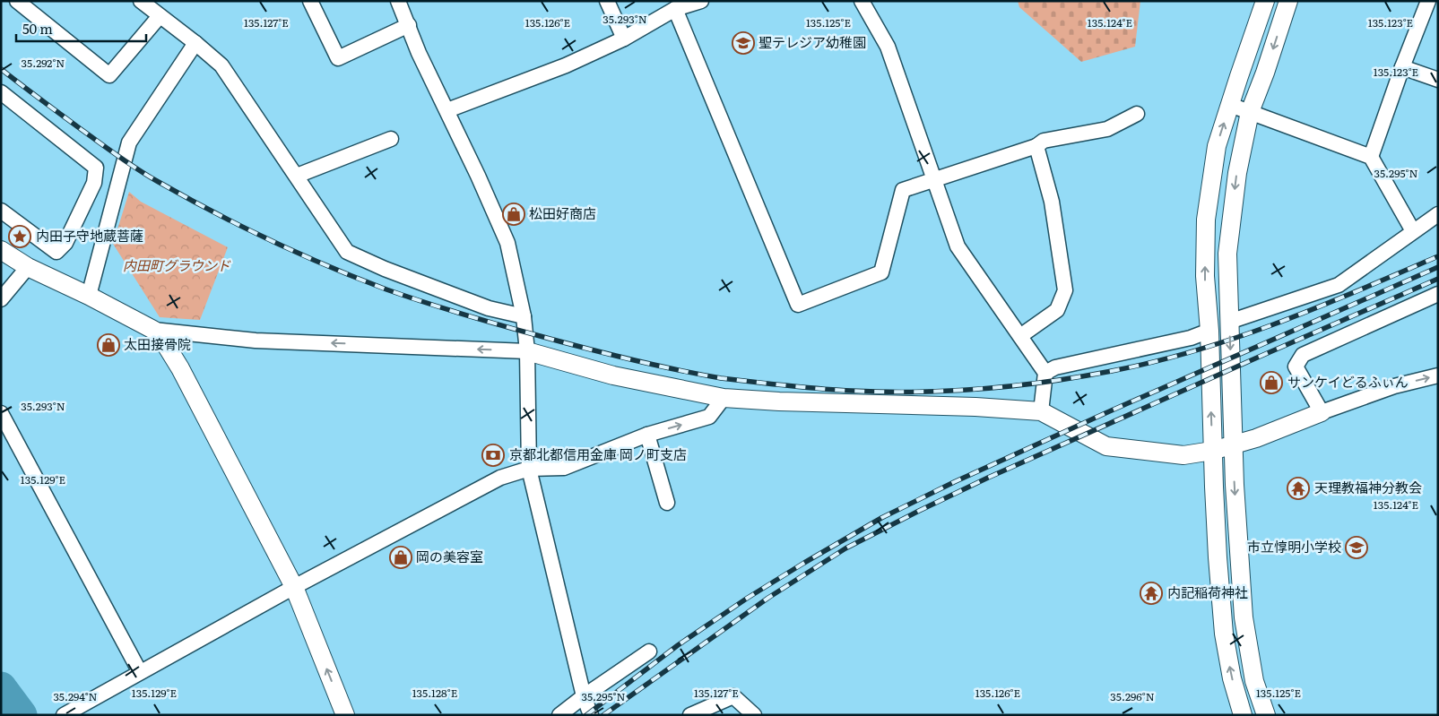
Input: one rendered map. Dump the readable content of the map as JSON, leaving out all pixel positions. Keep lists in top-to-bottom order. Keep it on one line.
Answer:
{"parks":["内田町グラウンド"],"places":{"school or university":["聖テレジア幼稚園","市立惇明小学校"],"shop":["松田好商店","太田接骨院","サンケイどるふぃん","岡の美容室"],"place":["内田子守地蔵菩薩"],"bank":["京都北都信用金庫 岡ノ町支店"],"temple":["天理教福神分教会","内記稲荷神社"]},"scale_bar":"50 m","coordinates":["35.293°N","135.127°E","135.126°E","135.123°E","135.125°E","135.124°E","35.292°N","35.295°N","135.129°E","135.128°E","35.294°N","35.296°N"]}
